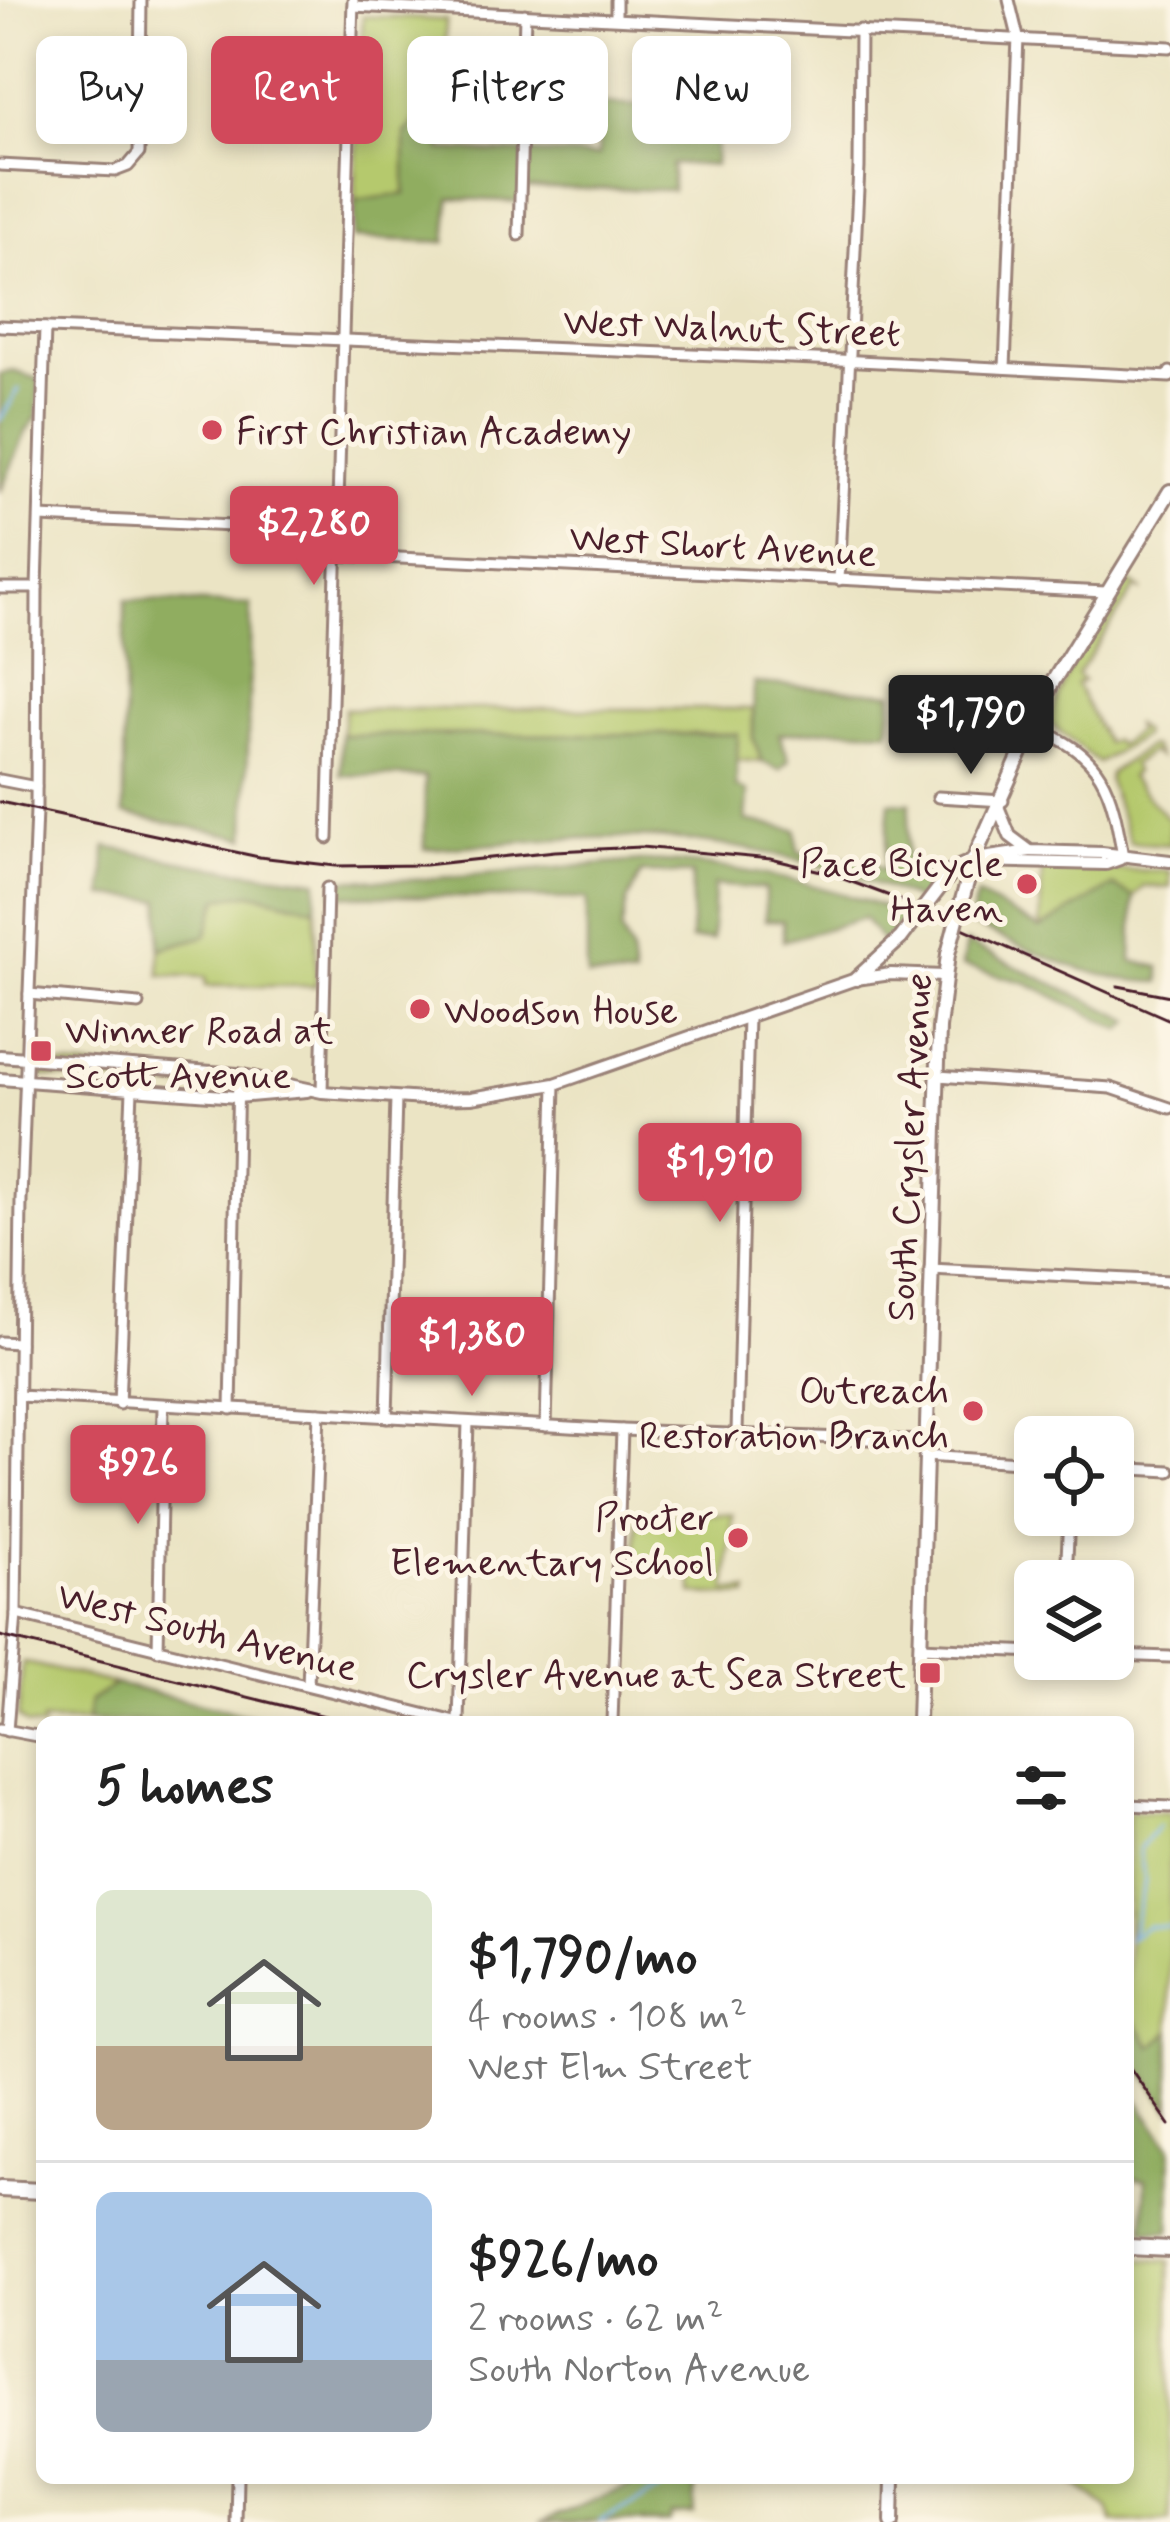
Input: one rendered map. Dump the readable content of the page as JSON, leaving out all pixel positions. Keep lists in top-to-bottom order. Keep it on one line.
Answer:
{"streets":{"main road":["South Crysler Avenue"],"street":["West Walnut Street","West Short Avenue","West South Avenue"]},"crossings":[["West Short Avenue","South Crysler Avenue"]],"places":{"other":["First Christian Academy","Pace Bicycle Haven","Woodson House","Outreach Restoration Branch","Procter Elementary School"],"transit":["Winner Road at Scott Avenue","Crysler Avenue at Sea Street"]},"page":{"chip":["Buy","Rent","Filters","New"],"price":["$2,280","$1,790","$1,910","$1,380","$926"],"heading":"5 homes","list":[{"name":"$1,790/mo","note":"4 rooms · 108 m² · West Elm Street"},{"name":"$926/mo","note":"2 rooms · 62 m² · South Norton Avenue"}]}}
